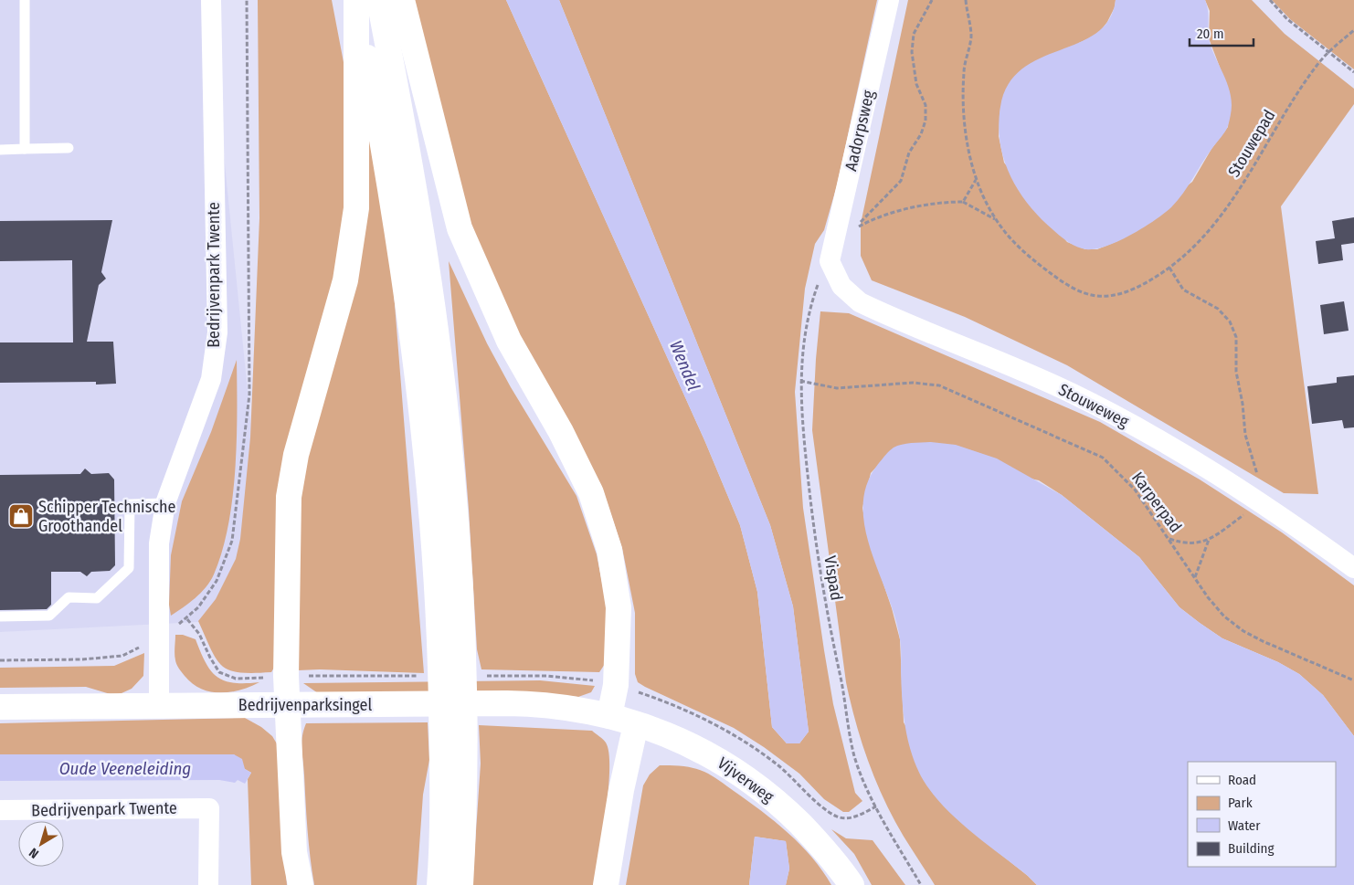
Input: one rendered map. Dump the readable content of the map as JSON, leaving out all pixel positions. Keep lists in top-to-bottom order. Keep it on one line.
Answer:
{"streets":{"main road":["Bedrijvenparksingel","Vijverweg"],"street":["Aadorpsweg","Bedrijvenpark Twente","Stouweweg"],"path":["Stouwepad","Karperpad","Vispad"]},"crossings":[["Aadorpsweg","Stouweweg"],["Aadorpsweg","Vispad"],["Bedrijvenpark Twente","Bedrijvenparksingel"],["Stouweweg","Vispad"],["Karperpad","Vispad"],["Bedrijvenparksingel","Vijverweg"]],"water":["Wendel","Oude Veeneleiding"],"places":{"shop":["Schipper Technische Groothandel"]},"legend":["Road","Park","Water","Building"],"scale_bar":"20 m","north":"bottom left"}
